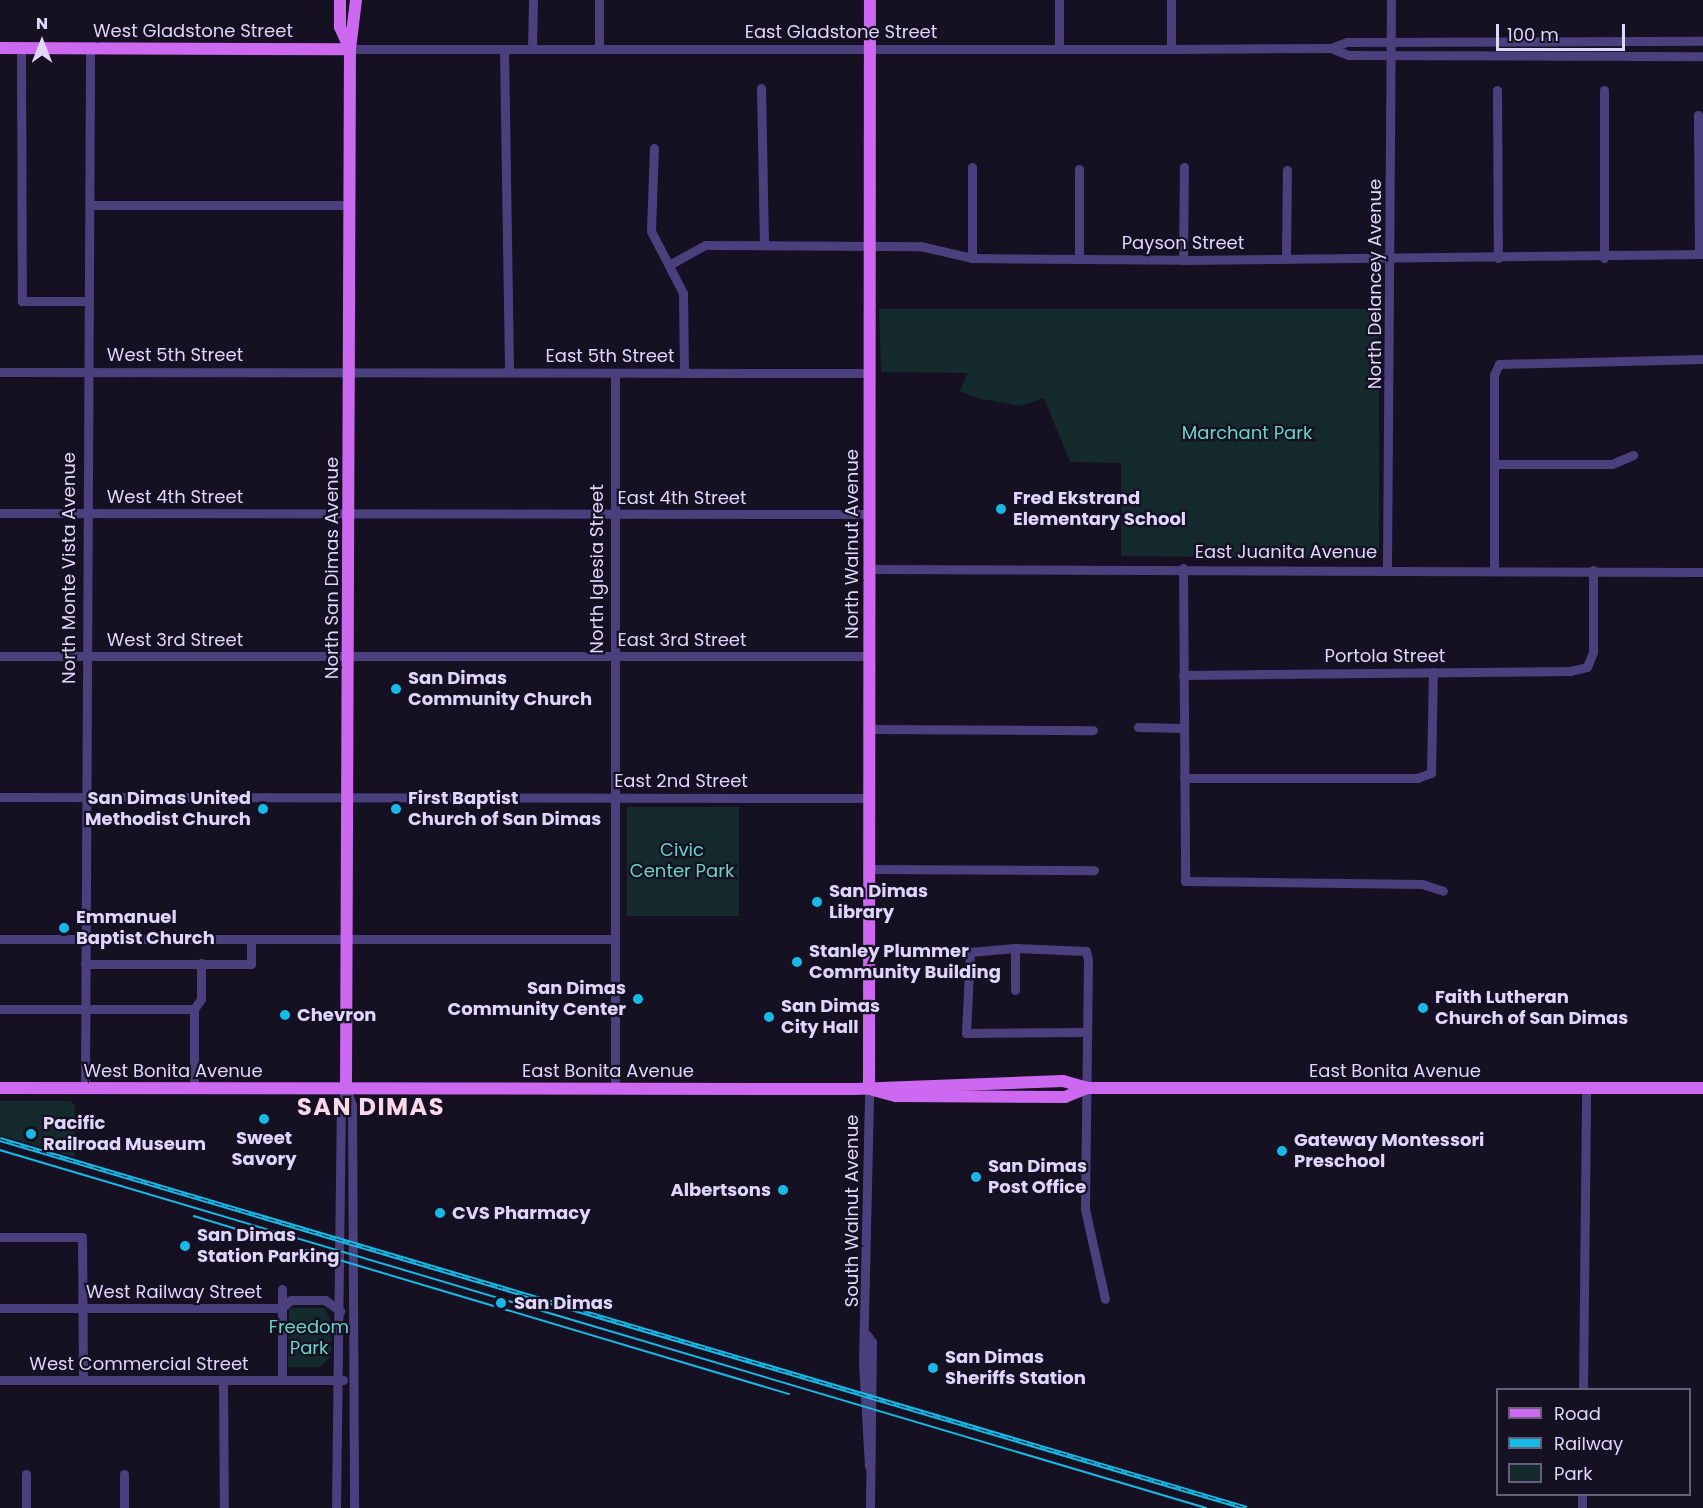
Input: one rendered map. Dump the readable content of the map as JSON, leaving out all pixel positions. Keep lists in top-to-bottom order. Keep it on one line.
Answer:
{"streets":{"main road":["West Gladstone Street","North Walnut Avenue","North San Dimas Avenue","West Bonita Avenue","East Bonita Avenue"],"street":["East Gladstone Street","Payson Street","North Delancey Avenue","West 5th Street","East 5th Street","West 4th Street","East 4th Street","East Juanita Avenue","North Monte Vista Avenue","North Iglesia Street","West 3rd Street","East 3rd Street","Portola Street","East 2nd Street","South Walnut Avenue","West Railway Street","West Commercial Street"]},"crossings":[["West Gladstone Street","East Gladstone Street"],["West Gladstone Street","North Monte Vista Avenue"],["West Gladstone Street","North San Dimas Avenue"],["East Gladstone Street","North Delancey Avenue"],["East Gladstone Street","North Walnut Avenue"],["East Gladstone Street","North San Dimas Avenue"],["Payson Street","North Delancey Avenue"],["Payson Street","North Walnut Avenue"],["North Delancey Avenue","East Juanita Avenue"],["West 5th Street","East 5th Street"],["West 5th Street","North Monte Vista Avenue"],["West 5th Street","North San Dimas Avenue"],["East 5th Street","North Walnut Avenue"],["East 5th Street","North San Dimas Avenue"],["East 5th Street","North Iglesia Street"],["West 4th Street","East 4th Street"],["West 4th Street","North Monte Vista Avenue"],["West 4th Street","North San Dimas Avenue"],["East 4th Street","North Walnut Avenue"],["East 4th Street","North San Dimas Avenue"],["East 4th Street","North Iglesia Street"],["North Walnut Avenue","East Juanita Avenue"],["North Walnut Avenue","East 3rd Street"],["North Walnut Avenue","East 2nd Street"],["North Walnut Avenue","East Bonita Avenue"],["North Walnut Avenue","South Walnut Avenue"],["East Juanita Avenue","Portola Street"],["North Monte Vista Avenue","West 3rd Street"],["North Monte Vista Avenue","East 2nd Street"],["North Monte Vista Avenue","West Bonita Avenue"],["North San Dimas Avenue","West 3rd Street"],["North San Dimas Avenue","East 3rd Street"],["North San Dimas Avenue","East 2nd Street"],["North San Dimas Avenue","West Bonita Avenue"],["North San Dimas Avenue","East Bonita Avenue"],["North Iglesia Street","East 3rd Street"],["North Iglesia Street","East 2nd Street"],["North Iglesia Street","East Bonita Avenue"],["West 3rd Street","East 3rd Street"],["West Bonita Avenue","East Bonita Avenue"],["East Bonita Avenue","South Walnut Avenue"]],"districts":["SAN DIMAS"],"parks":["Marchant Park","Civic Center Park","Freedom Park"],"places":["Fred Ekstrand Elementary School","San Dimas Community Church","San Dimas United Methodist Church","First Baptist Church of San Dimas","San Dimas Library","Emmanuel Baptist Church","Stanley Plummer Community Building","San Dimas Community Center","Faith Lutheran Church of San Dimas","Chevron","San Dimas City Hall","Sweet Savory","Pacific Railroad Museum","Gateway Montessori Preschool","San Dimas Post Office","Albertsons","CVS Pharmacy","San Dimas Station Parking","San Dimas","San Dimas Sheriffs Station"],"legend":["Road","Railway","Park"],"scale_bar":"100 m","north":"top"}
